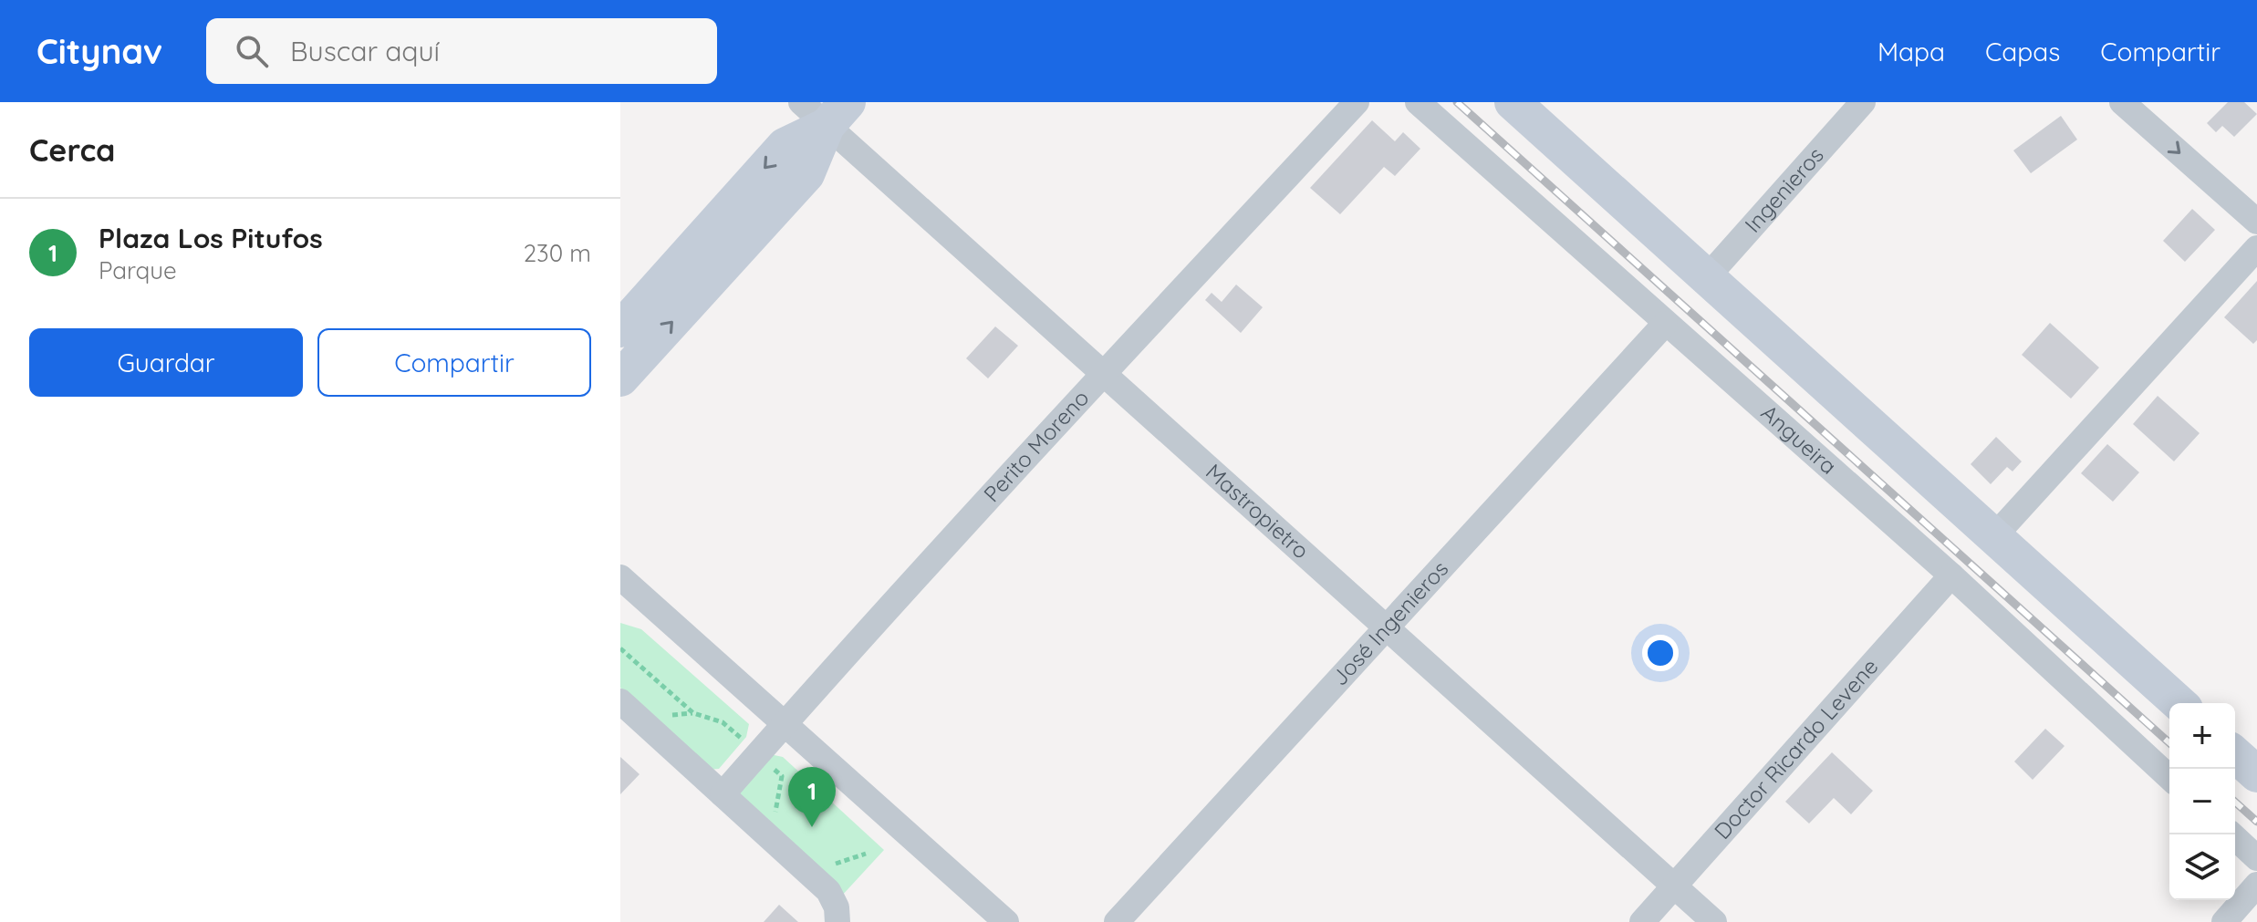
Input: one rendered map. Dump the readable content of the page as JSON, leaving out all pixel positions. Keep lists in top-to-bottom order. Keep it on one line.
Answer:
{"streets":{"street":["Ingenieros","Angueira","Perito Moreno","Mastropietro","José Ingenieros","Doctor Ricardo Levene"]},"crossings":[["Angueira","José Ingenieros"],["Angueira","Doctor Ricardo Levene"],["Perito Moreno","Mastropietro"],["Mastropietro","José Ingenieros"],["Mastropietro","Doctor Ricardo Levene"]],"page":{"header":"Citynav","search":"Buscar aquí","nav":["Mapa","Capas","Compartir"],"heading":"Cerca","list":[{"mark":"1","name":"Plaza Los Pitufos","note":"Parque","value":"230 m"}],"buttons":["Guardar","Compartir"],"map_buttons":["+","−"],"pins":"1"}}
